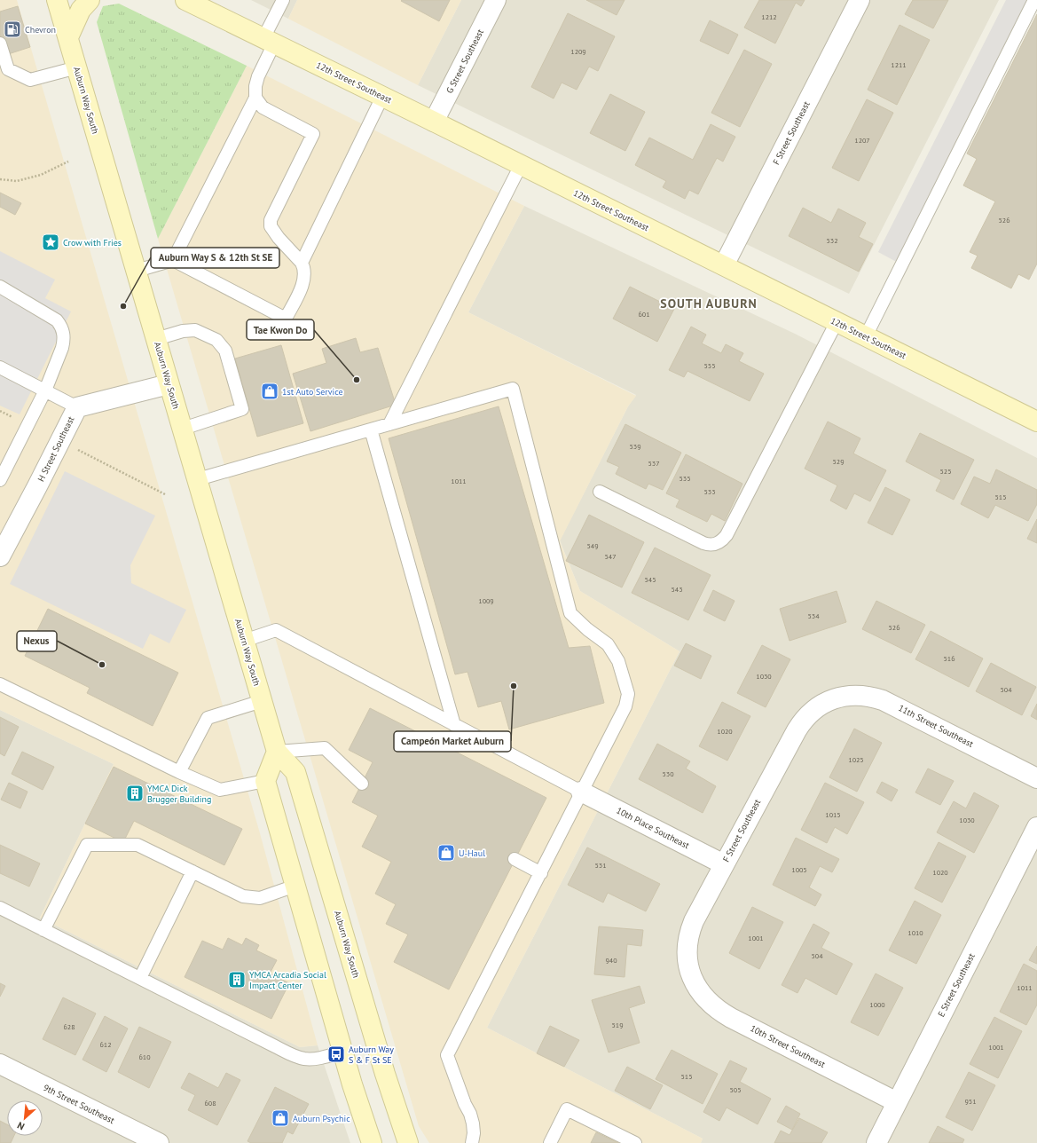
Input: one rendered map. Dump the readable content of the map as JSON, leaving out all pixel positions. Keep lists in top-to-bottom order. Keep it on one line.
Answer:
{"streets":{"main road":["12th Street Southeast","Auburn Way South"],"street":["G Street Southeast","F Street Southeast","H Street Southeast","11th Street Southeast","10th Place Southeast","E Street Southeast","10th Street Southeast","9th Street Southeast"]},"crossings":[["G Street Southeast","12th Street Southeast"],["12th Street Southeast","F Street Southeast"],["Auburn Way South","H Street Southeast"],["F Street Southeast","11th Street Southeast"],["F Street Southeast","10th Place Southeast"],["F Street Southeast","10th Street Southeast"],["E Street Southeast","10th Street Southeast"]],"districts":["SOUTH AUBURN"],"places":{"fuel station":["Chevron"],"place":["Crow with Fries"],"other":["Auburn Way S & 12th St SE","Tae Kwon Do","Nexus","Campeón Market Auburn"],"shop":["1st Auto Service","U-Haul","Auburn Psychic"],"building":["YMCA Dick Brugger Building","YMCA Arcadia Social Impact Center"],"bus stop":["Auburn Way S & F St SE"]},"house_numbers":["1212","1209","1211","1207","526","532","601","555","539","529","537","525","535","1011","533","515","549","547","545","543","1009","534","526","516","1030","504","1020","1025","530","1015","1030","531","1005","1020","1010","1001","504","940","1011","1000","519","628","612","1001","610","515","505","951","608"],"north":"bottom left"}
